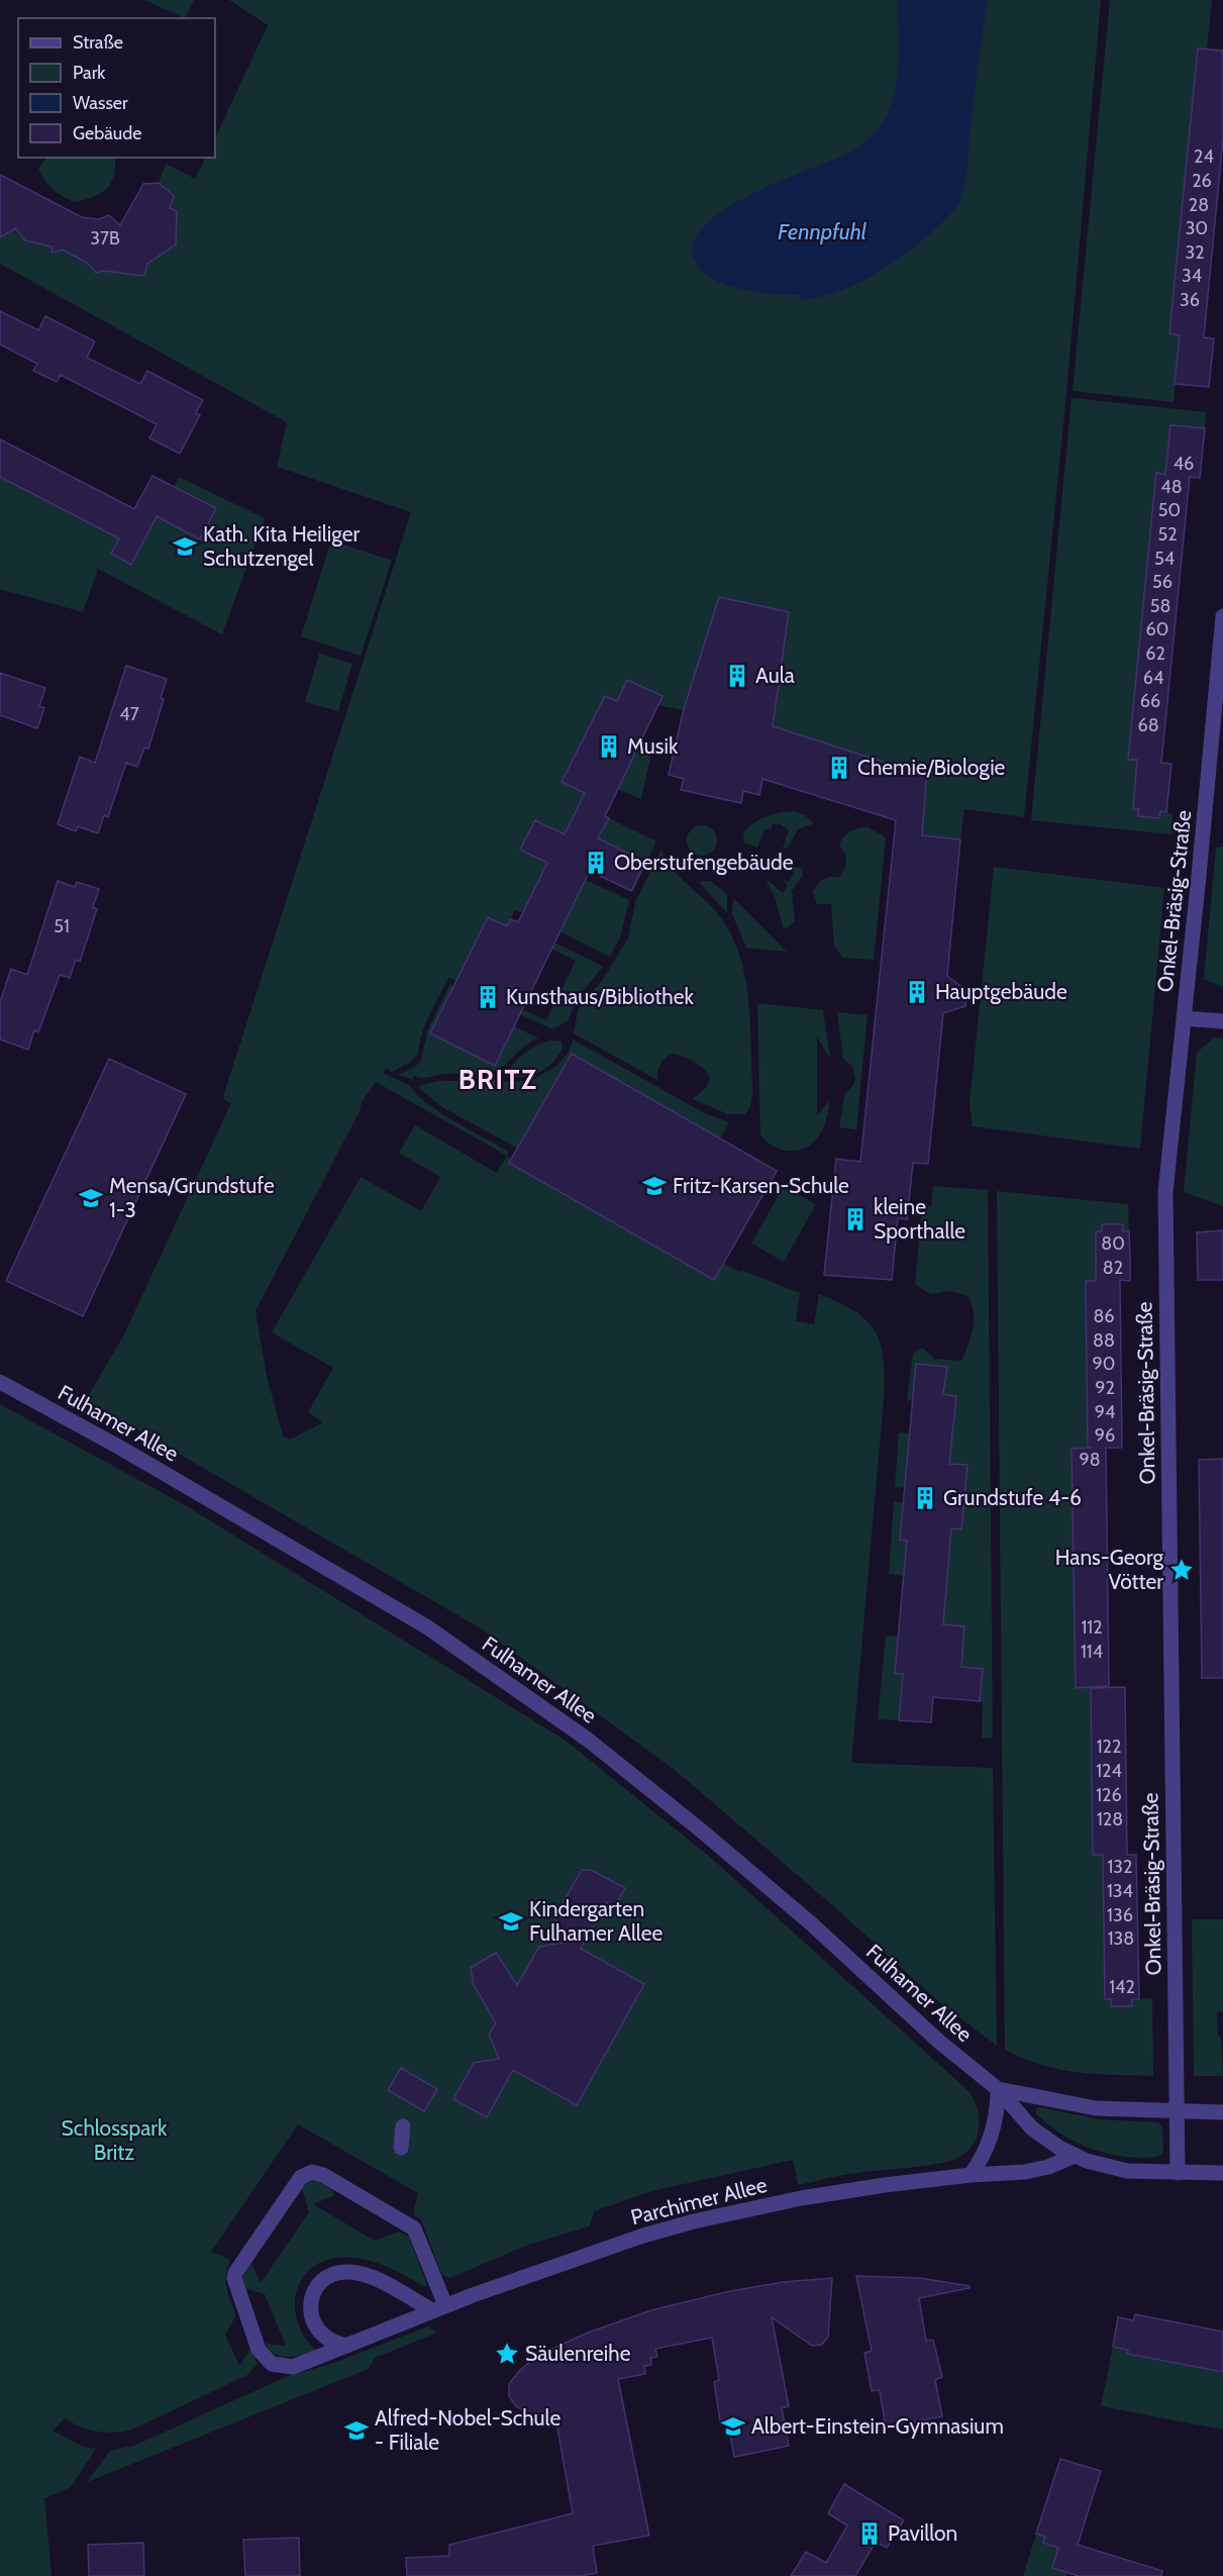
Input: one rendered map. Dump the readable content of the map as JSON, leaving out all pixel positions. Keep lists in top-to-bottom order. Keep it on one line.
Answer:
{"streets":{"street":["Onkel-Bräsig-Straße","Fulhamer Allee","Parchimer Allee"]},"districts":["BRITZ"],"water":["Fennpfuhl"],"parks":["Schlosspark Britz"],"places":{"school or university":["Kath. Kita Heiliger Schutzengel","Fritz-Karsen-Schule","Mensa/Grundstufe 1-3","Kindergarten Fulhamer Allee","Albert-Einstein-Gymnasium","Alfred-Nobel-Schule - Filiale"],"building":["Aula","Musik","Chemie/Biologie","Oberstufengebäude","Hauptgebäude","Kunsthaus/Bibliothek","kleine Sporthalle","Grundstufe 4-6","Pavillon"],"place":["Hans-Georg Vötter","Säulenreihe"]},"house_numbers":["24","26","28","30","37B","32","34","36","46","48","50","52","54","56","58","60","62","64","66","47","68","51","80","82","86","88","90","92","94","96","98","112","114","122","124","126","128","132","134","136","138","142"],"legend":["Straße","Park","Wasser","Gebäude"]}
